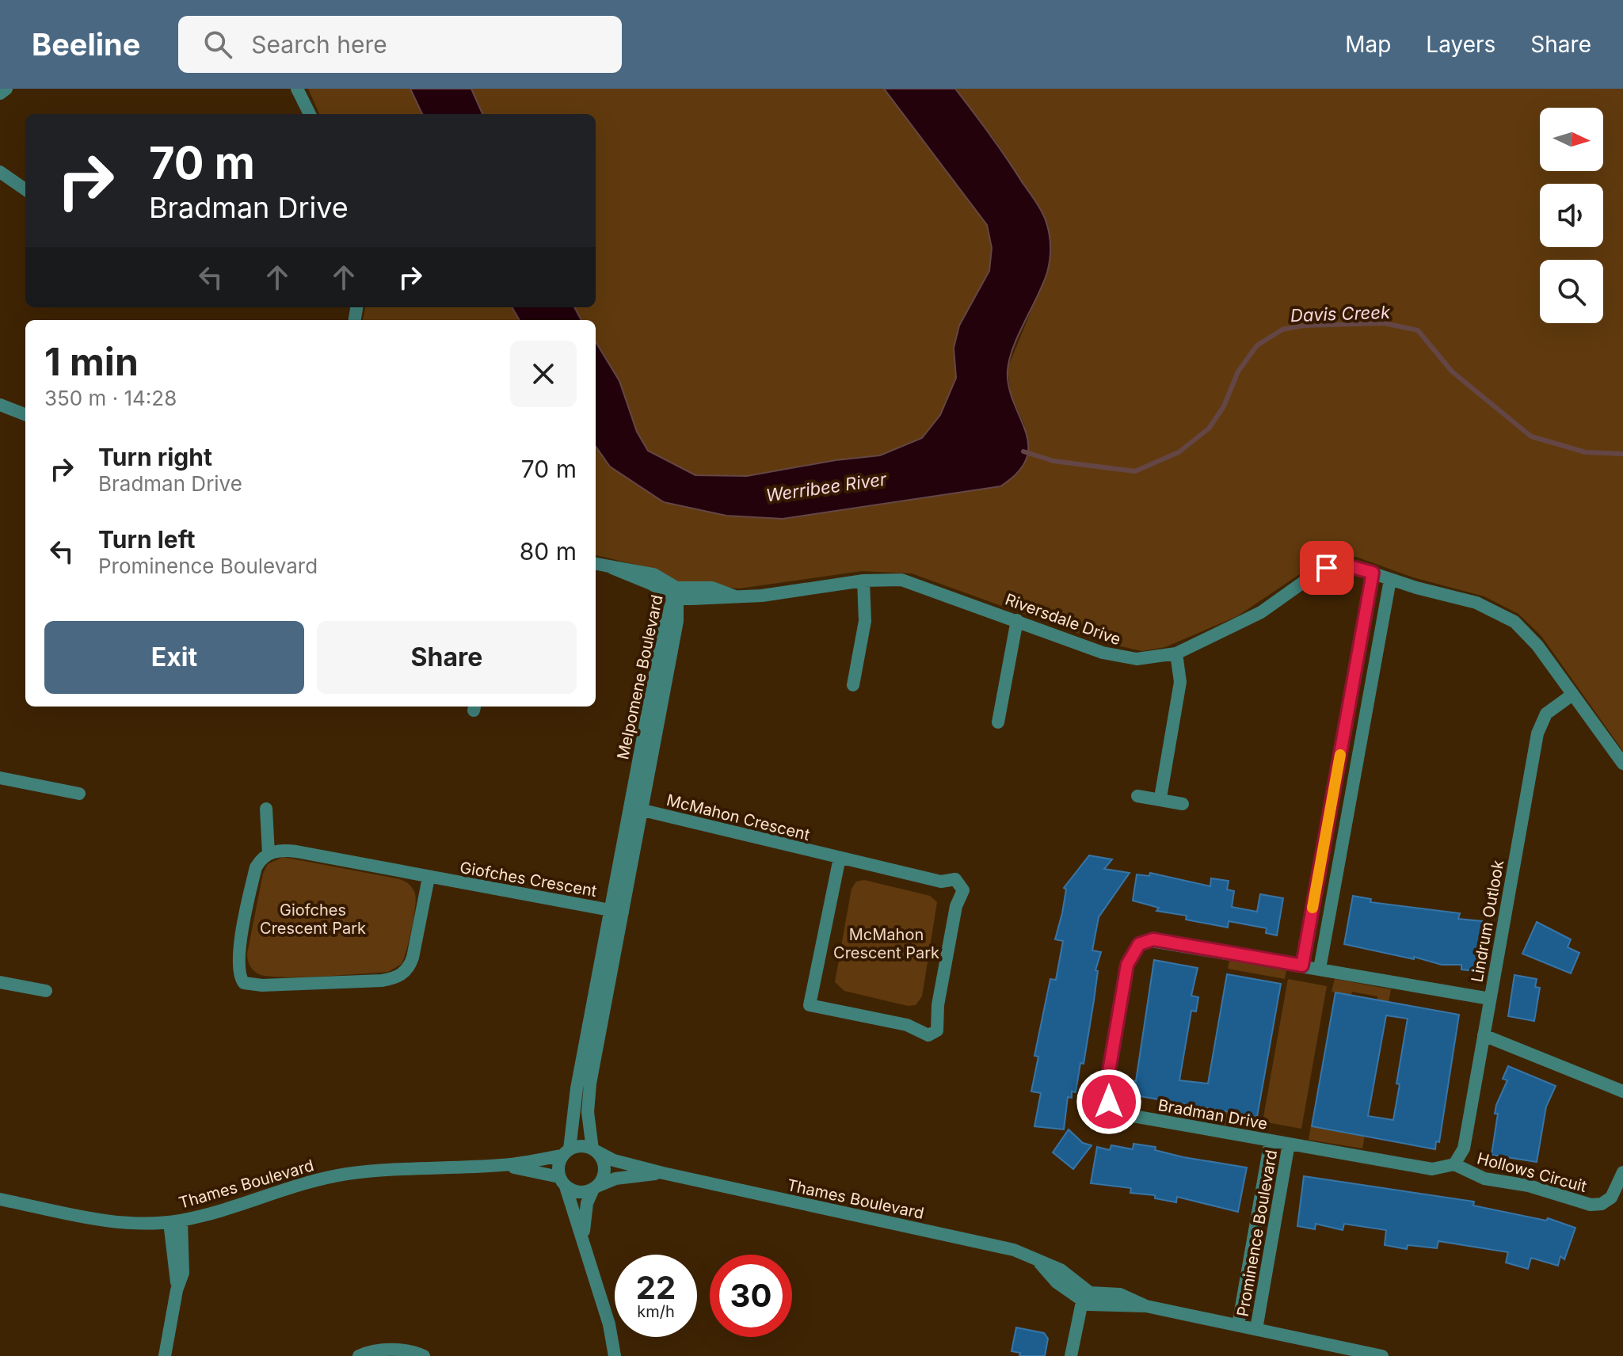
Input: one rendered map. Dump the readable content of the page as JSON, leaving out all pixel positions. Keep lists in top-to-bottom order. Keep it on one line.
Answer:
{"streets":{"street":["Riversdale Drive","Melpomene Boulevard","McMahon Crescent","Giofches Crescent","Lindrum Outlook","Bradman Drive","Hollows Circuit","Thames Boulevard","Prominence Boulevard"]},"crossings":[["Riversdale Drive","Melpomene Boulevard"],["Riversdale Drive","Lindrum Outlook"],["Melpomene Boulevard","McMahon Crescent"],["Melpomene Boulevard","Giofches Crescent"],["Melpomene Boulevard","Thames Boulevard"],["Lindrum Outlook","Bradman Drive"],["Lindrum Outlook","Hollows Circuit"],["Bradman Drive","Hollows Circuit"],["Bradman Drive","Prominence Boulevard"]],"water":["Davis Creek","Werribee River"],"parks":["Giofches Crescent Park","McMahon Crescent Park"],"north":"right","page":{"header":"Beeline","search":"Search here","nav":["Map","Layers","Share"],"turn":["70 m","Bradman Drive"],"heading":["1 min","350 m · 14:28"],"list":[{"name":"Turn right","note":"Bradman Drive","value":"70 m"},{"name":"Turn left","note":"Prominence Boulevard","value":"80 m"}],"buttons":["Exit","Share"],"speed":"22 km/h","limit":"30"}}
